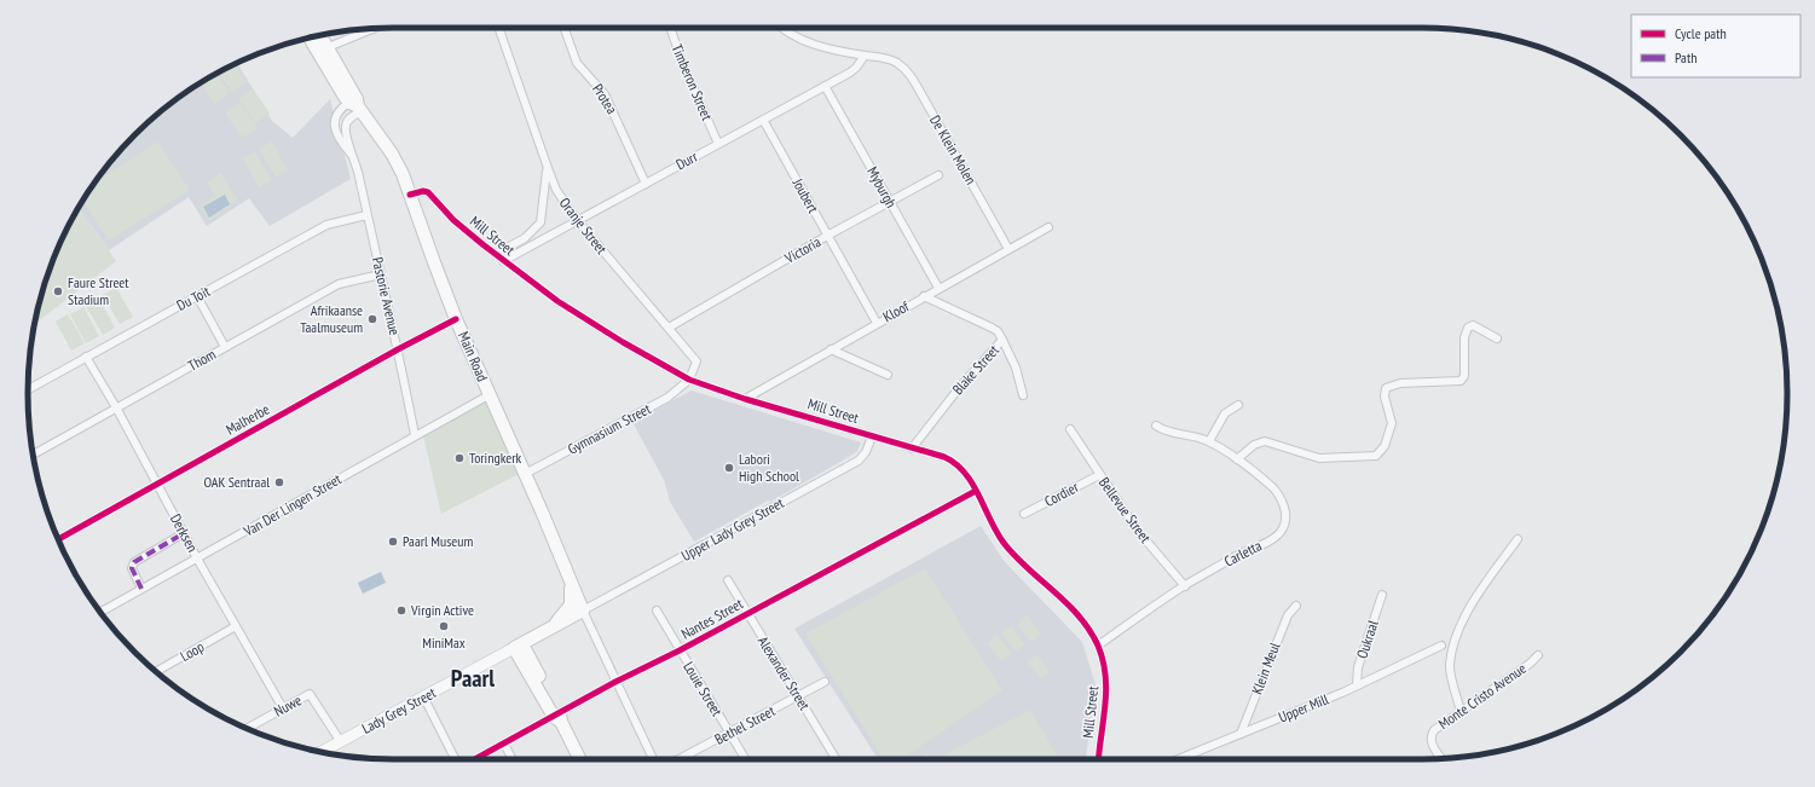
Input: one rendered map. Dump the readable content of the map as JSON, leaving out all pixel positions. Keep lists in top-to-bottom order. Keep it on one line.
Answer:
{"streets":{"main road":["Main Road","Lady Grey Street"],"street":["Timberon Street","Protea","De Klein Molen","Durr","Myburgh","Joubert","Oranje Street","Mill Street","Victoria","Pastorie Avenue","Du Toit","Kloof","Thom","Blake Street","Malherbe","Gymnasium Street","Cordier","Van Der Lingen Street","Bellevue Street","Upper Lady Grey Street","Derksen","Carletta","Nantes Street","Oukraal","Loop","Klein Meul","Alexander Street","Louie Street","Monte Cristo Avenue","Nuwe","Upper Mill","Bethel Street"]},"crossings":[["Timberon Street","Durr"],["Protea","Durr"],["De Klein Molen","Durr"],["De Klein Molen","Kloof"],["Durr","Myburgh"],["Durr","Joubert"],["Durr","Oranje Street"],["Durr","Mill Street"],["Myburgh","Victoria"],["Myburgh","Kloof"],["Joubert","Victoria"],["Joubert","Kloof"],["Oranje Street","Mill Street"],["Oranje Street","Victoria"],["Oranje Street","Gymnasium Street"],["Mill Street","Kloof"],["Mill Street","Main Road"],["Mill Street","Blake Street"],["Mill Street","Gymnasium Street"],["Mill Street","Upper Lady Grey Street"],["Mill Street","Carletta"],["Mill Street","Nantes Street"],["Pastorie Avenue","Du Toit"],["Pastorie Avenue","Main Road"],["Pastorie Avenue","Thom"],["Pastorie Avenue","Malherbe"],["Pastorie Avenue","Van Der Lingen Street"],["Du Toit","Derksen"],["Kloof","Blake Street"],["Main Road","Malherbe"],["Main Road","Gymnasium Street"],["Main Road","Van Der Lingen Street"],["Main Road","Upper Lady Grey Street"],["Main Road","Lady Grey Street"],["Thom","Derksen"],["Malherbe","Derksen"],["Cordier","Bellevue Street"],["Van Der Lingen Street","Derksen"],["Bellevue Street","Carletta"],["Upper Lady Grey Street","Lady Grey Street"],["Derksen","Loop"],["Derksen","Nuwe"],["Nantes Street","Alexander Street"],["Nantes Street","Louie Street"],["Oukraal","Upper Mill"],["Klein Meul","Upper Mill"],["Alexander Street","Bethel Street"],["Louie Street","Bethel Street"],["Nuwe","Lady Grey Street"]],"districts":["Paarl"],"places":["Faure Street Stadium","Afrikaanse Taalmuseum","Toringkerk","Labori High School","OAK Sentraal","Paarl Museum","Virgin Active","MiniMax"],"legend":["Cycle path","Path"]}
